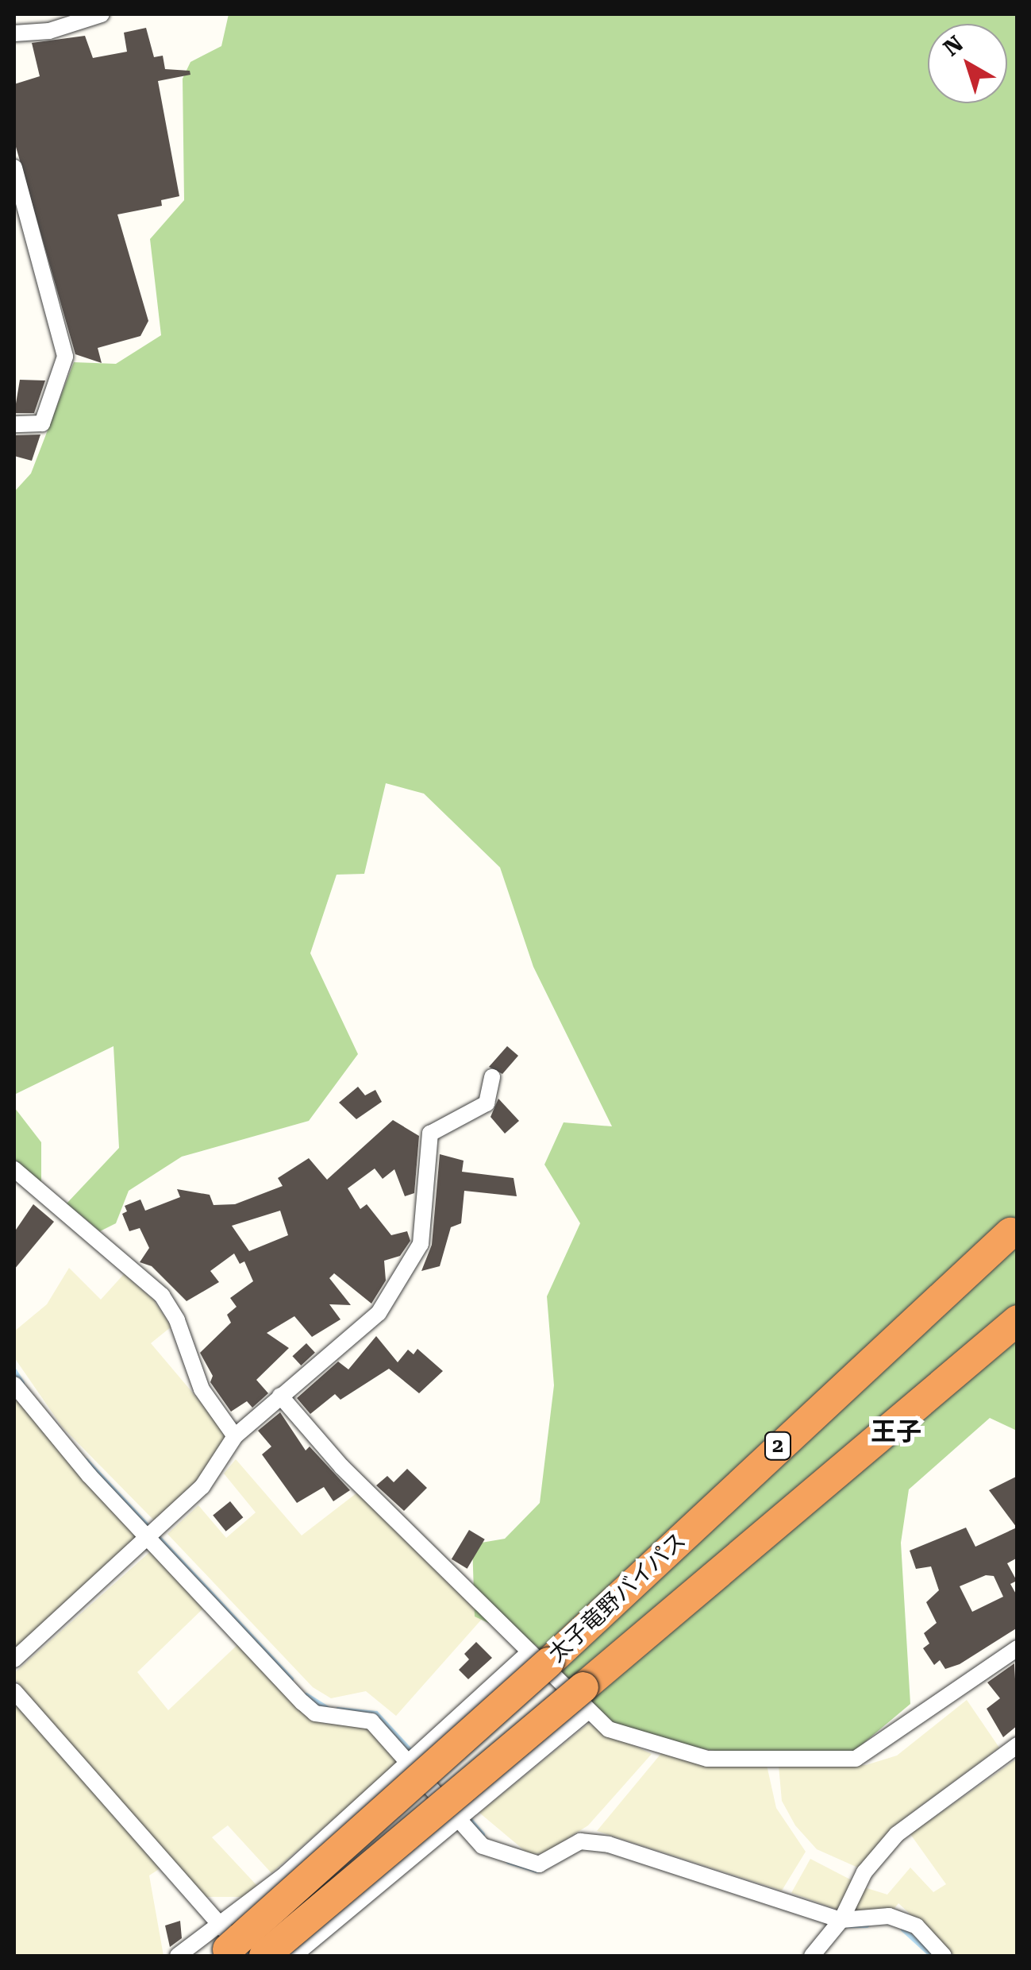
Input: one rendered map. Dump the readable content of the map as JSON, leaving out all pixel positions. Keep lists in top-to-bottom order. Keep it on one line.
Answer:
{"streets":{"highway":["2","太子竜野バイパス"]},"districts":["王子"],"north":"top left"}
